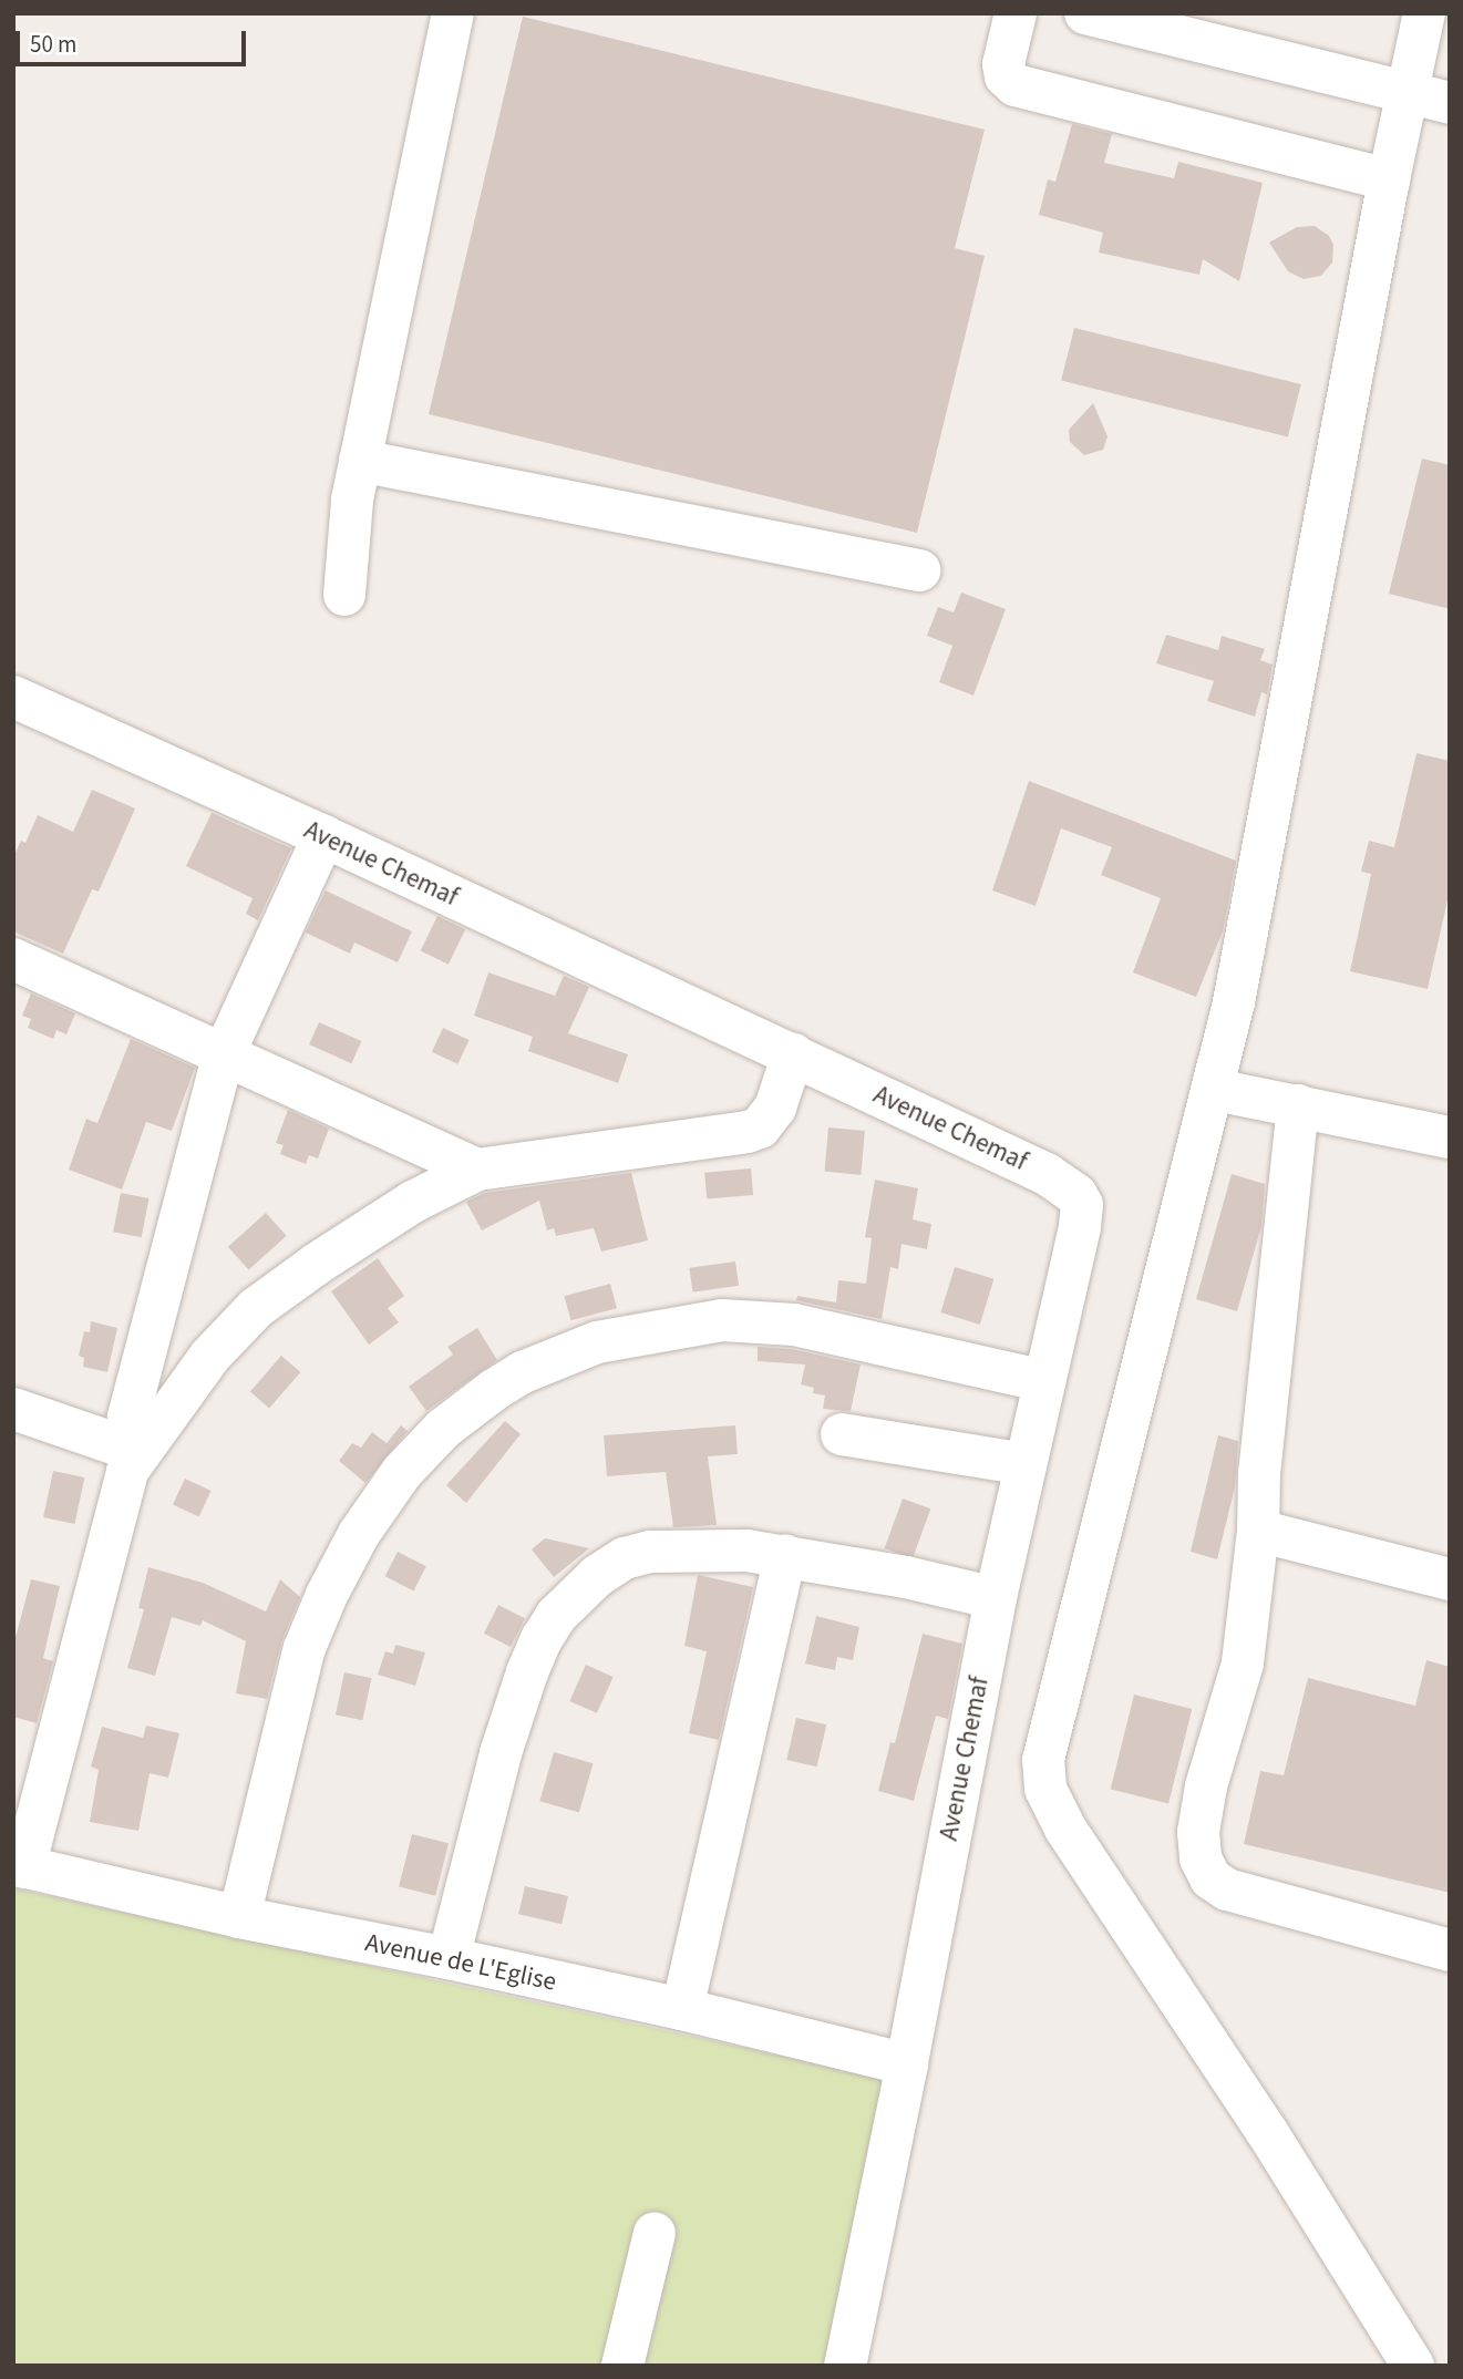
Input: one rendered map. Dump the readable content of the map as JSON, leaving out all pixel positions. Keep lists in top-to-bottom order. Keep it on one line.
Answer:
{"streets":{"street":["Avenue Chemaf","Avenue de L'Eglise"]},"crossings":[["Avenue Chemaf","Avenue de L'Eglise"]],"scale_bar":"50 m"}
